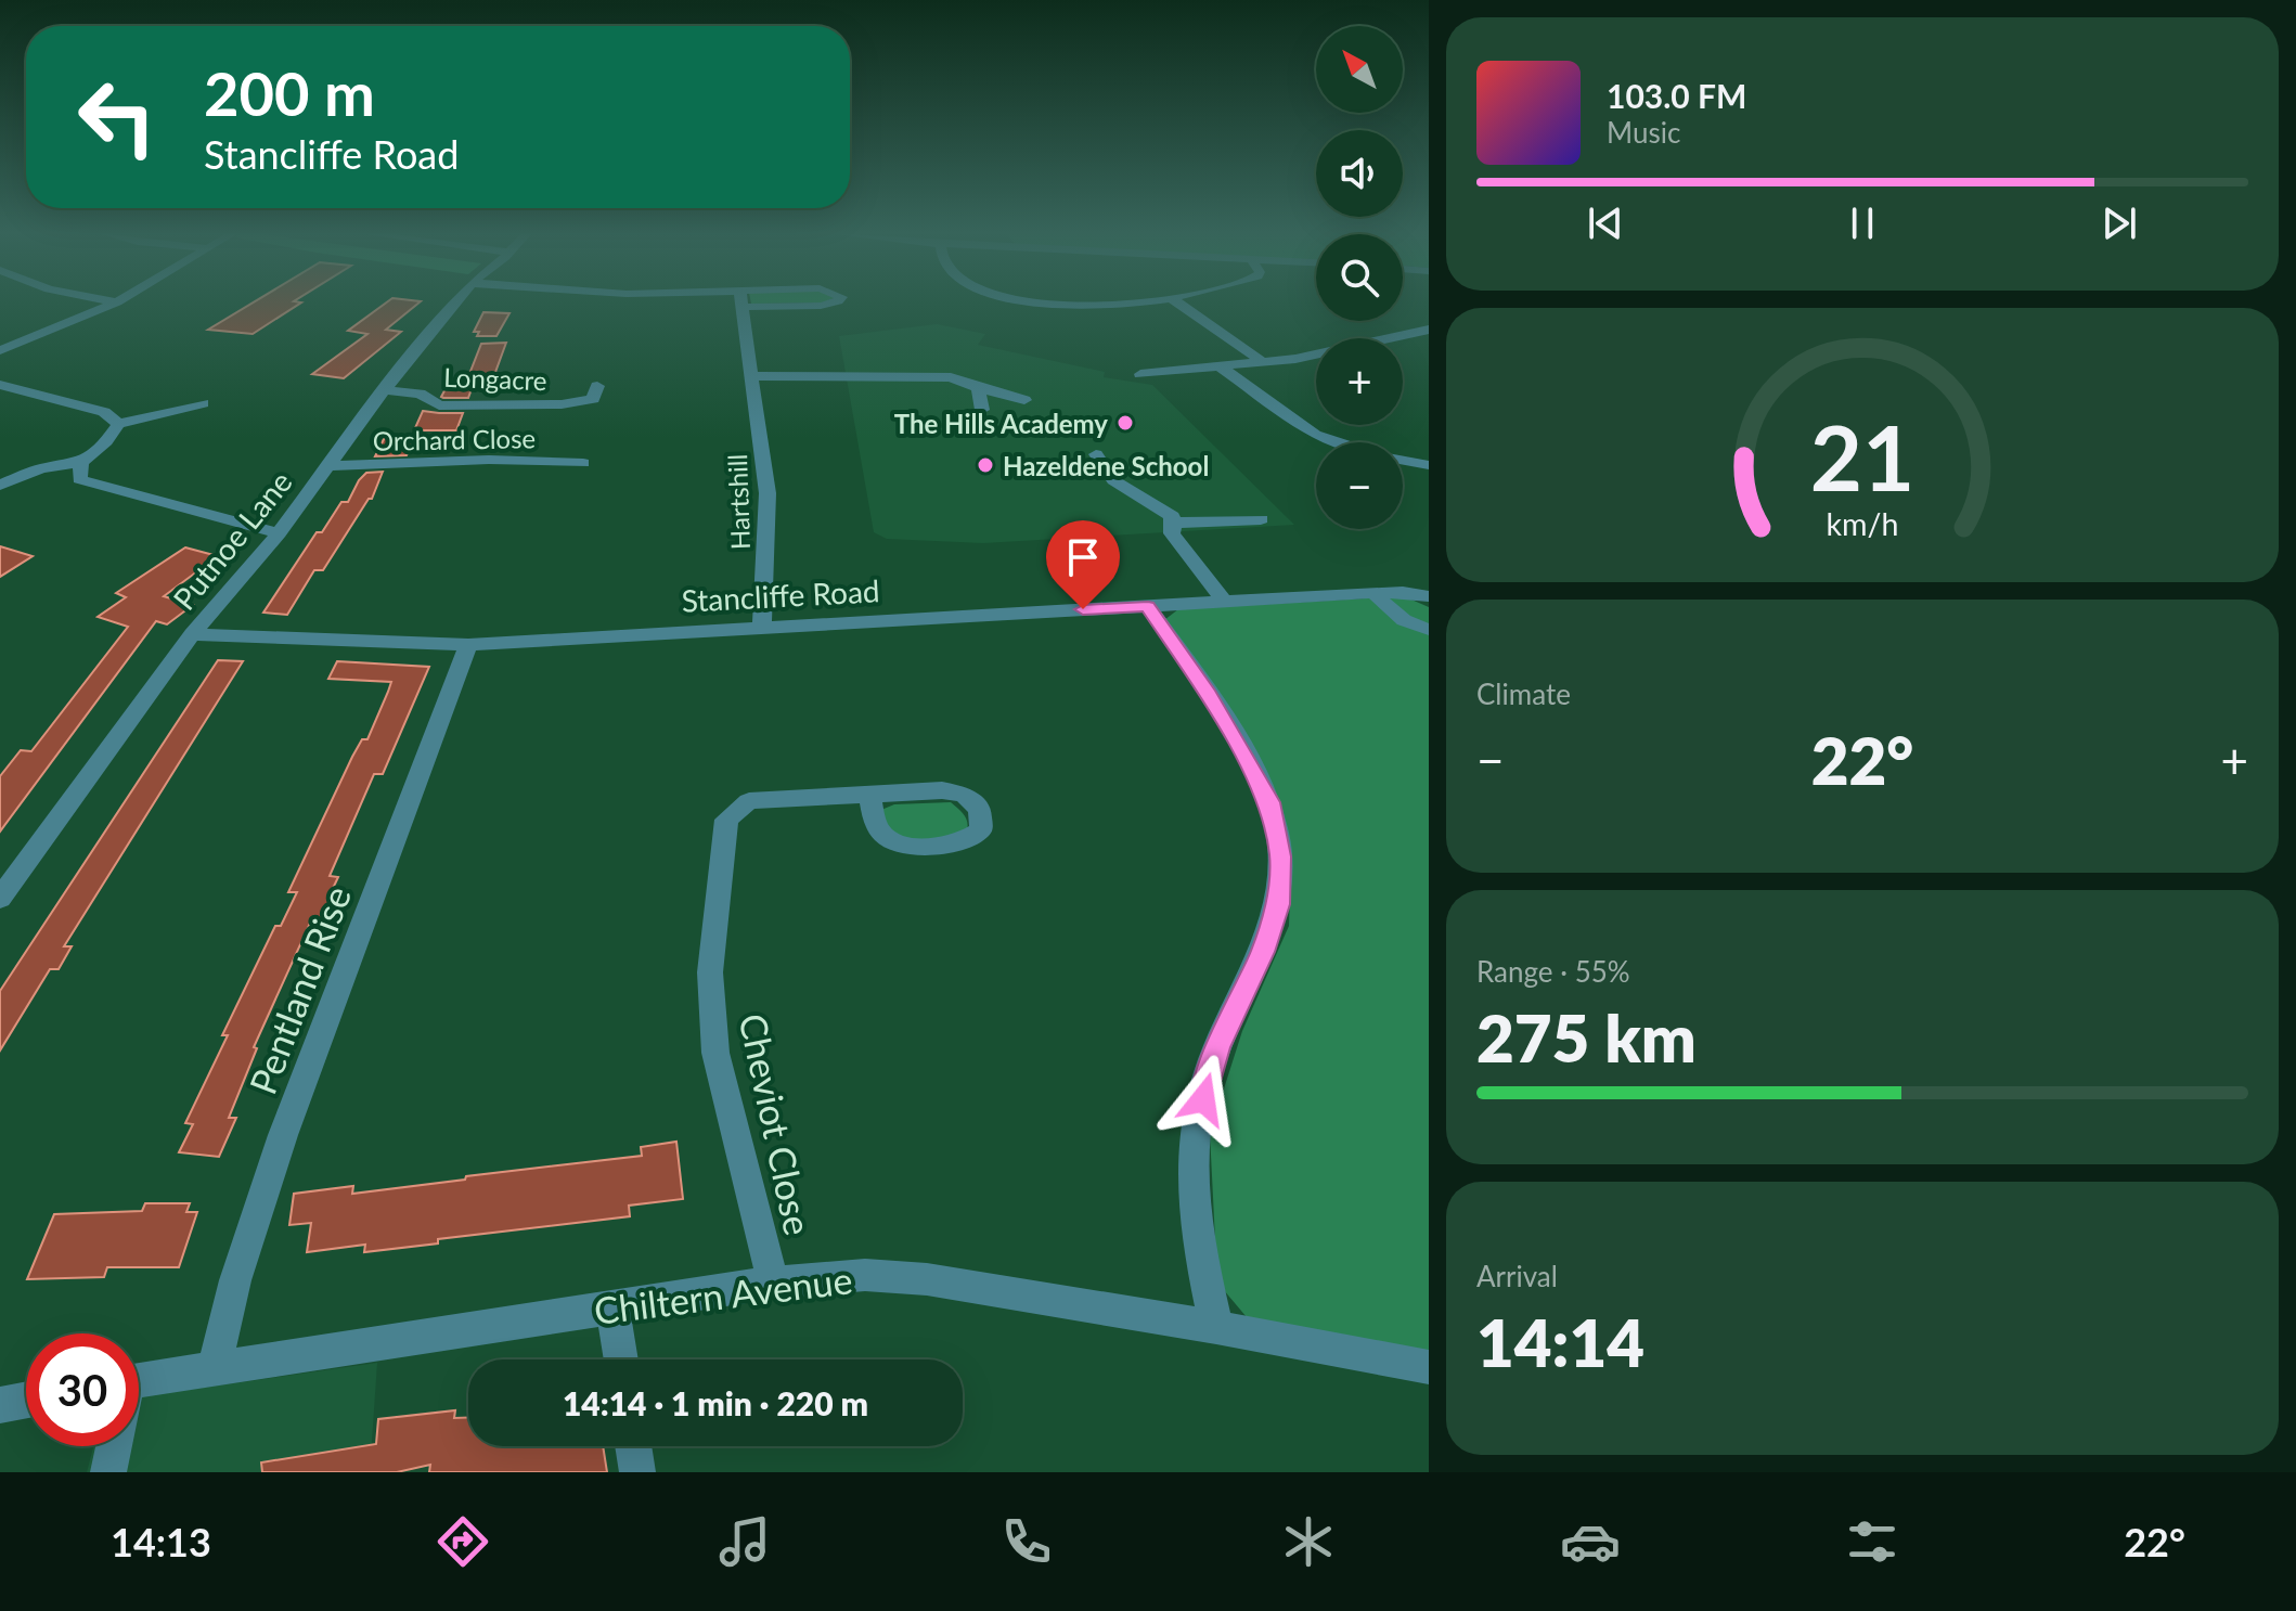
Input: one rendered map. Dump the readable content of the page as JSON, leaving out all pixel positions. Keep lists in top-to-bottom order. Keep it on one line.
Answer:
{"streets":{"street":["Longacre","Orchard Close","Hartshill","Putnoe Lane","Stancliffe Road","Pentland Rise","Cheviot Close","Chiltern Avenue"]},"crossings":[["Longacre","Putnoe Lane"],["Orchard Close","Putnoe Lane"],["Hartshill","Stancliffe Road"],["Putnoe Lane","Stancliffe Road"],["Stancliffe Road","Pentland Rise"],["Pentland Rise","Chiltern Avenue"],["Cheviot Close","Chiltern Avenue"]],"places":["The Hills Academy","Hazeldene School"],"north":"top left","page":{"map_buttons":["+","−"],"turn":["200 m","Stancliffe Road"],"song":["103.0 FM","Music"],"tile":["Climate",["Range · 55%","275 km"],["Arrival","14:14"]],"heat":["−","22°","+"],"limit":"30","trip":"14:14 · 1 min · 220 m","tabs":["14:13","22°"],"gauge":["21","km/h"]}}
